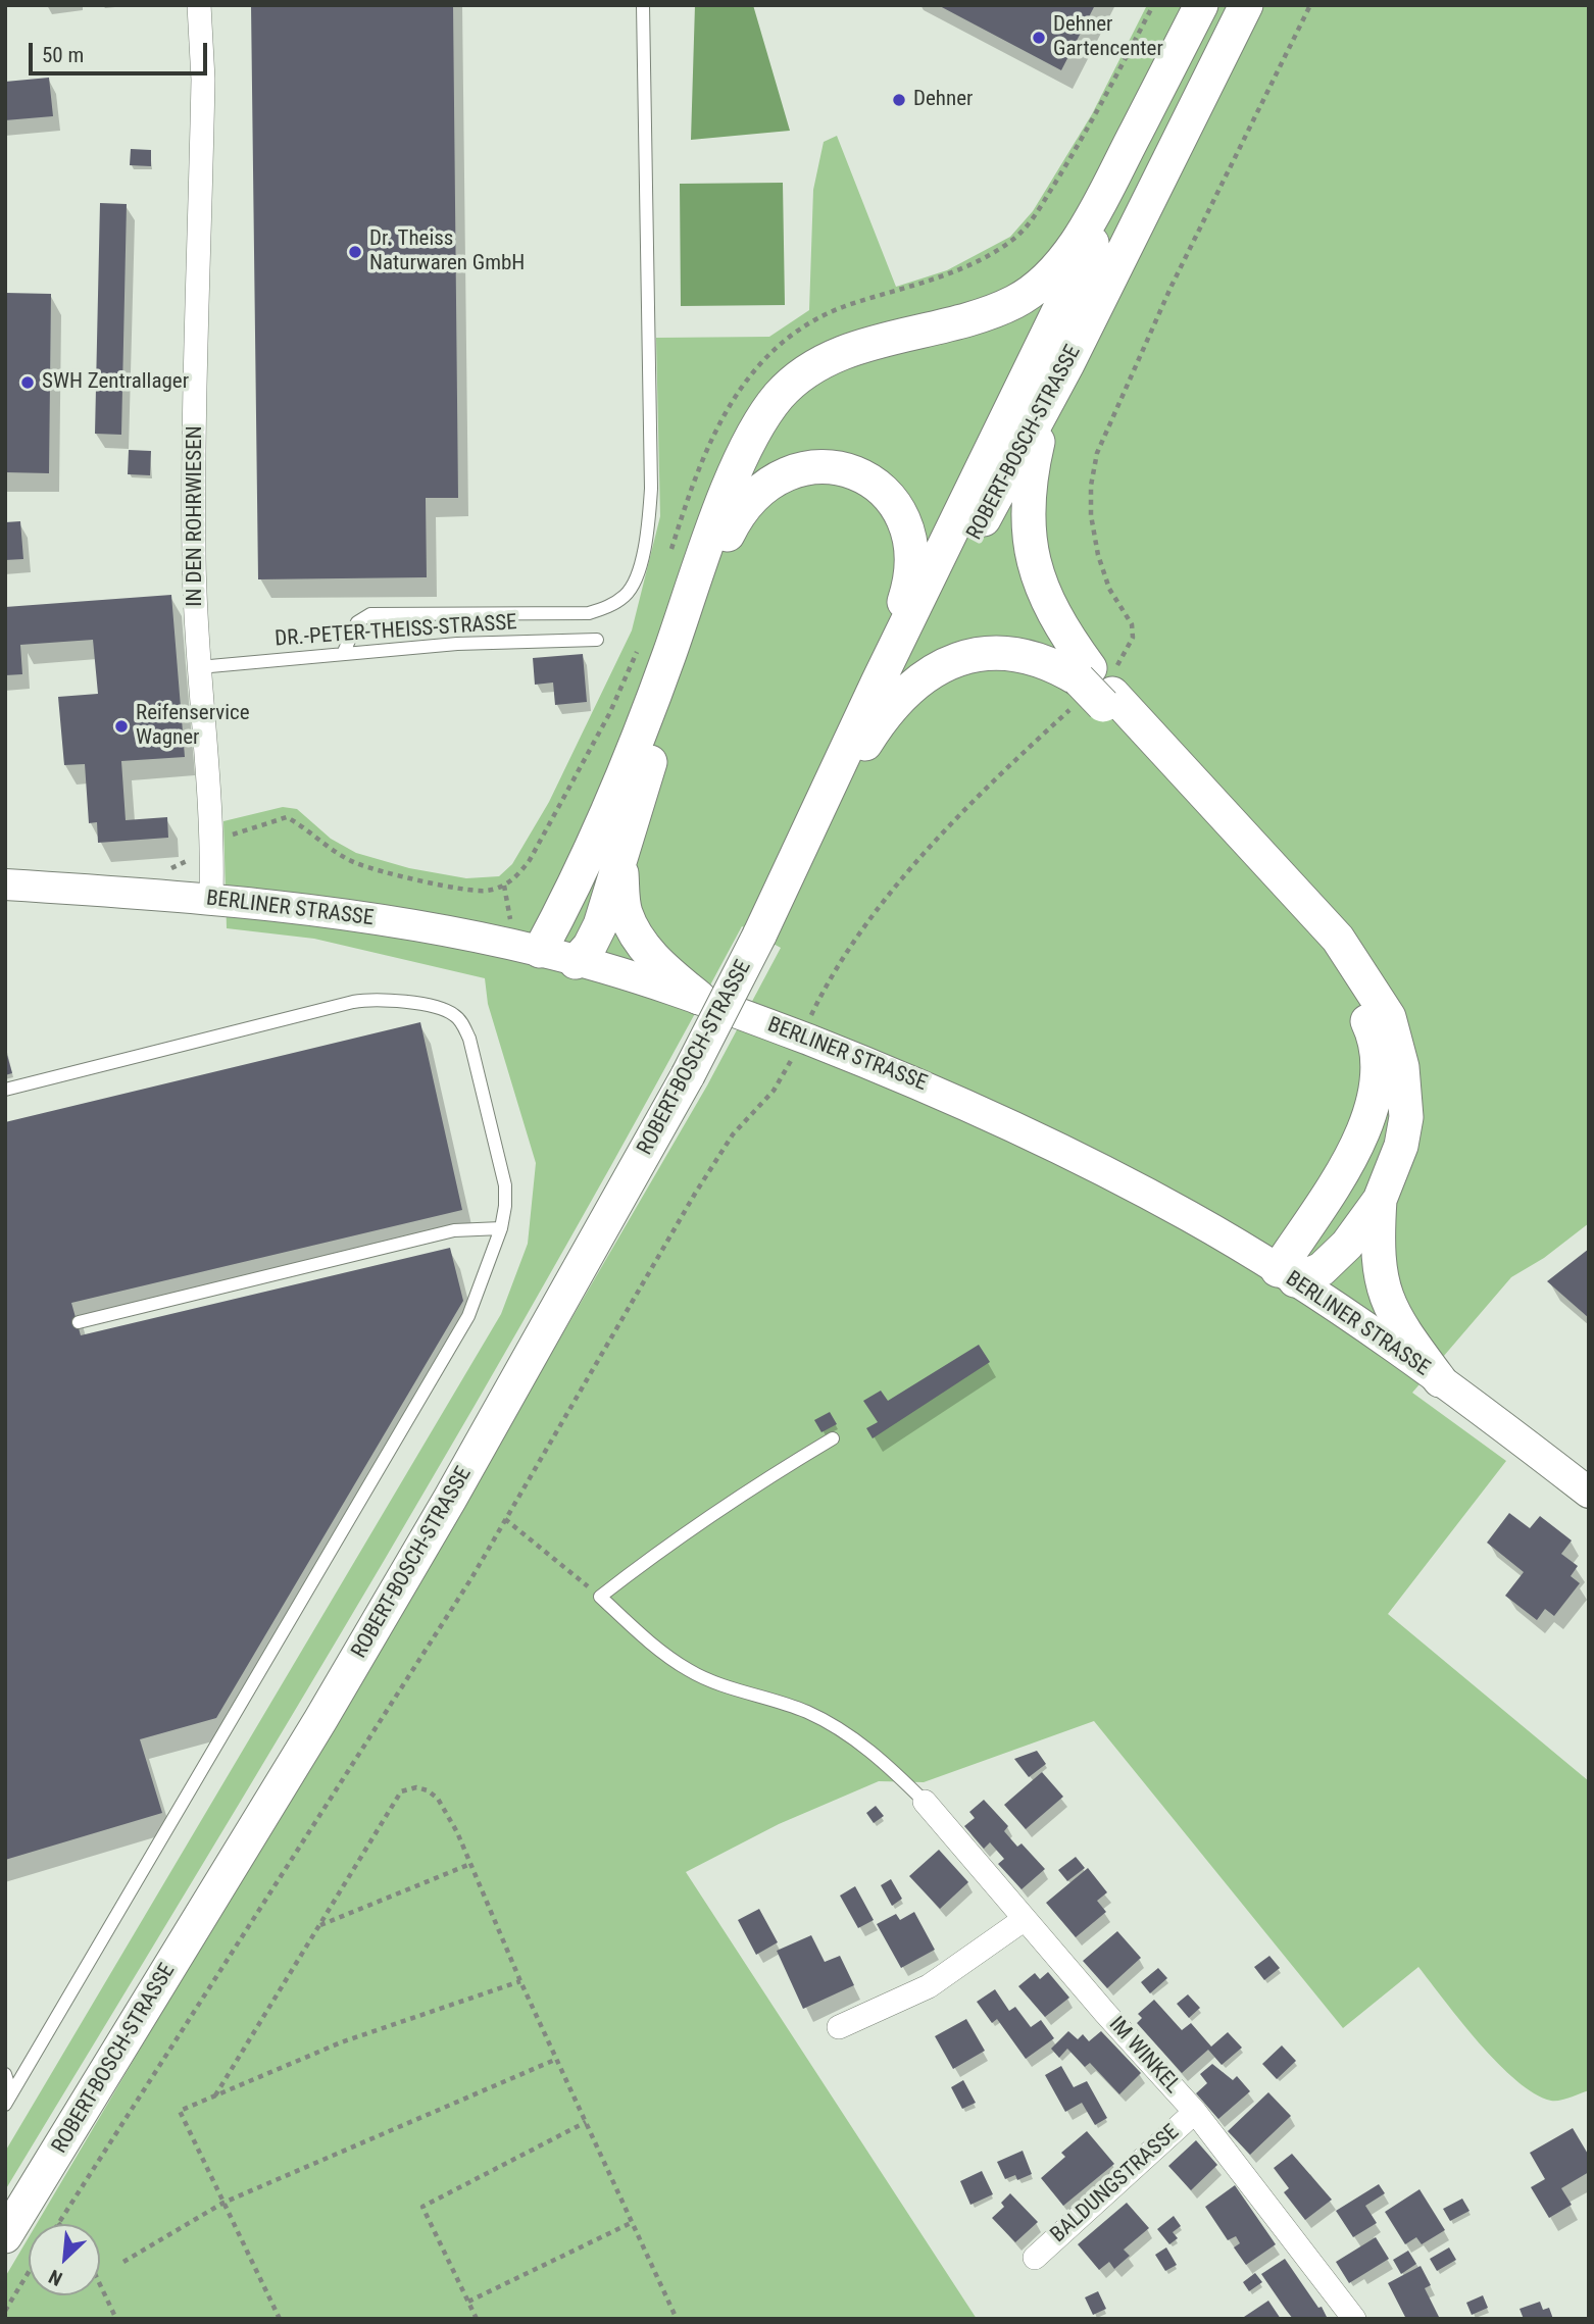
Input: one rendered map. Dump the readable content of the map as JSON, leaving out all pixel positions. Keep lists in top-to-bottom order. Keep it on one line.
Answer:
{"streets":{"main road":["ROBERT-BOSCH-STRASSE"],"street":["IN DEN ROHRWIESEN","BERLINER STRASSE","IM WINKEL","BALDUNGSTRASSE"],"lane":["DR.-PETER-THEISS-STRASSE"]},"crossings":[["IN DEN ROHRWIESEN","DR.-PETER-THEISS-STRASSE"],["IN DEN ROHRWIESEN","BERLINER STRASSE"],["IM WINKEL","BALDUNGSTRASSE"]],"places":["Dehner Gartencenter","Dehner","Dr. Theiss Naturwaren GmbH","SWH Zentrallager","Reifenservice Wagner"],"scale_bar":"50 m","north":"bottom left"}
